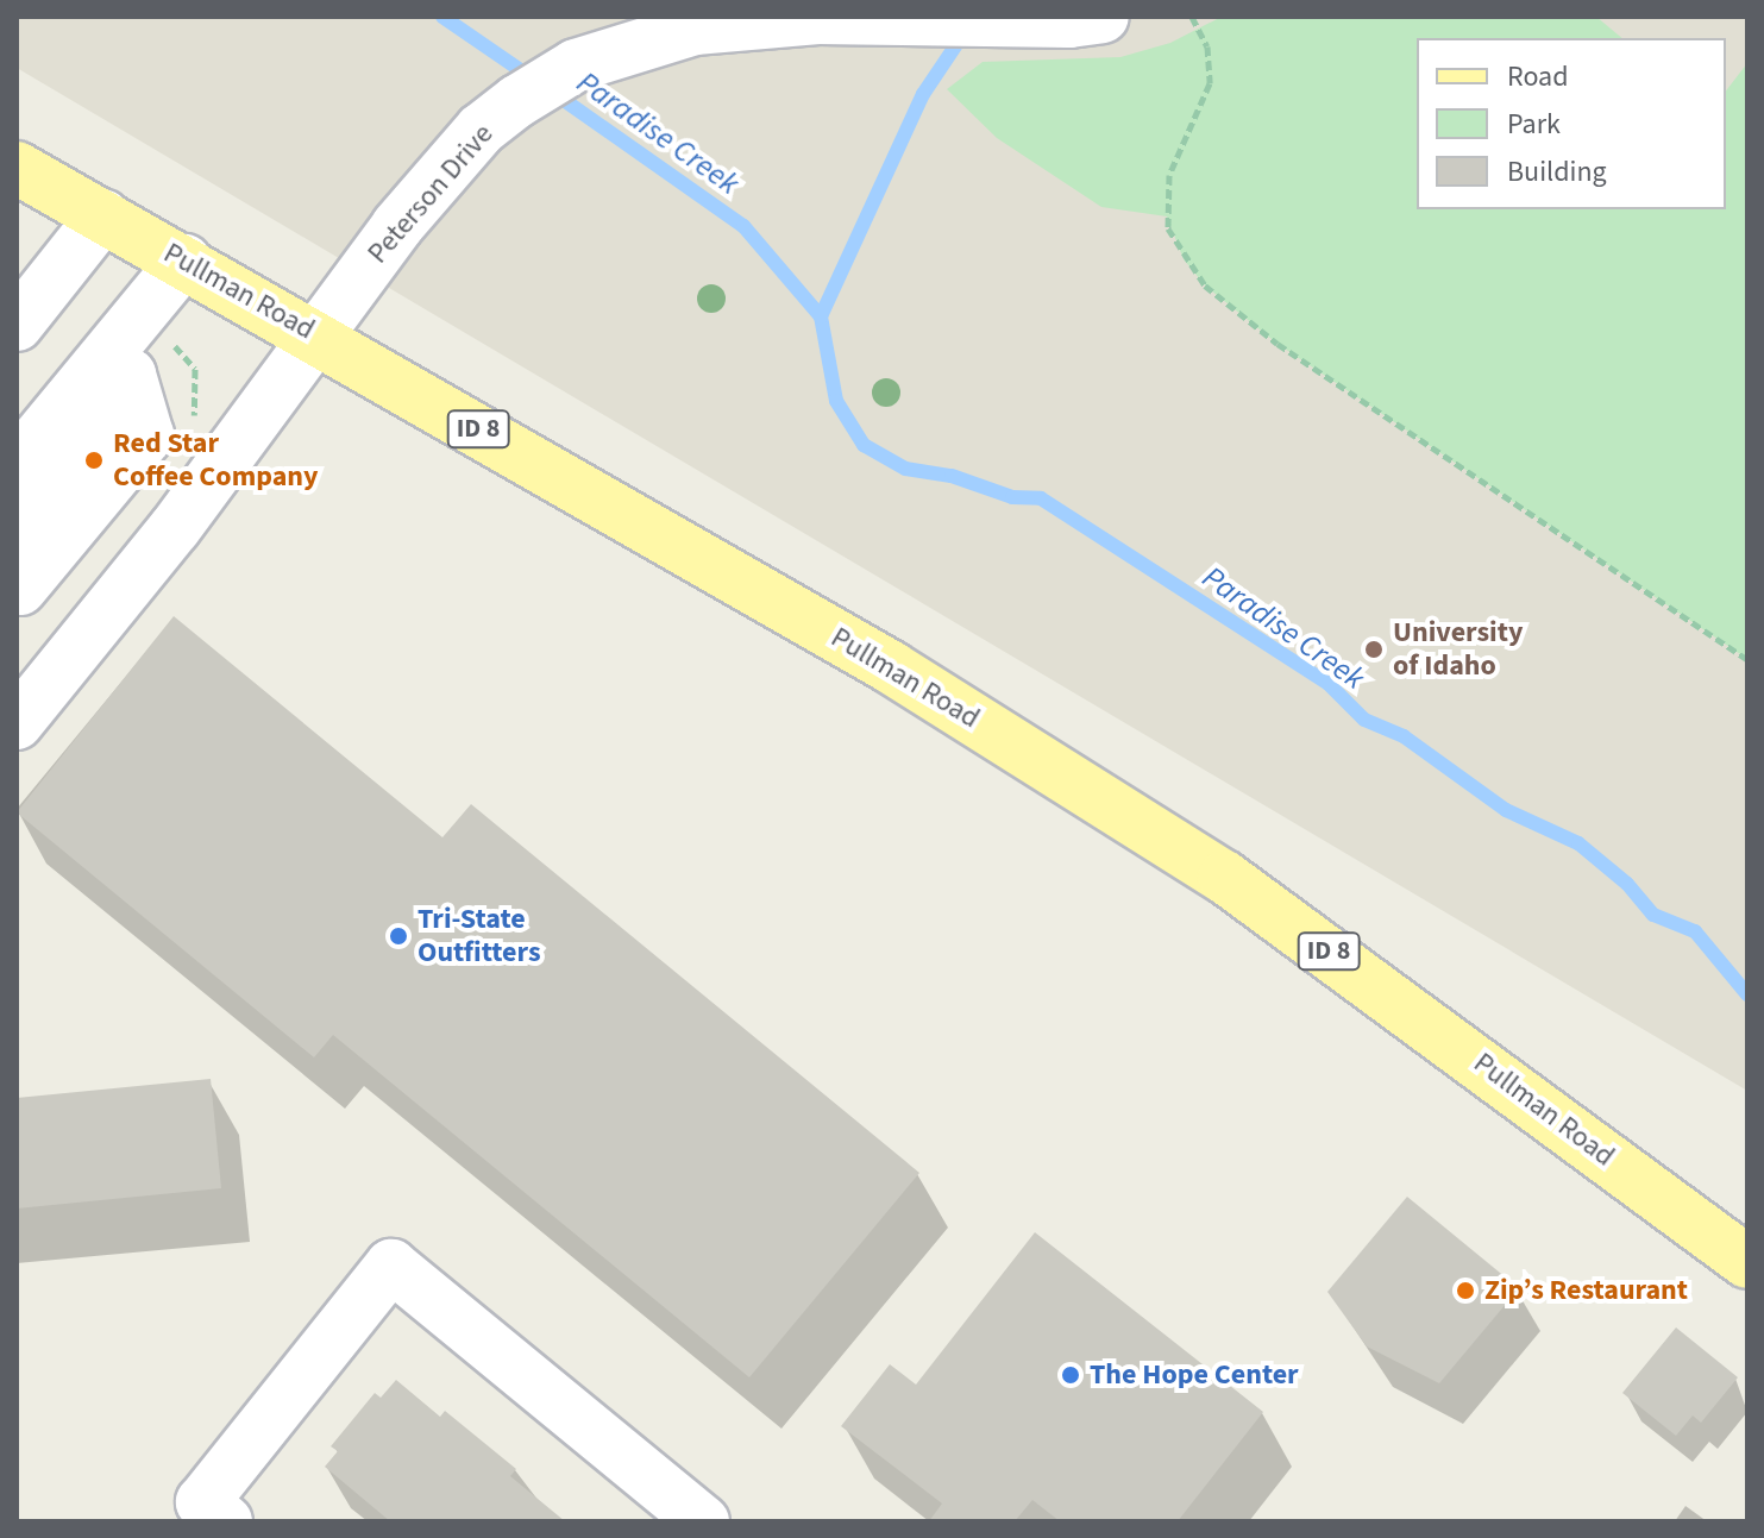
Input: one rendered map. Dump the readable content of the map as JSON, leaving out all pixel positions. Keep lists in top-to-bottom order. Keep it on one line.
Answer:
{"streets":{"main road":["Pullman Road","ID 8"],"street":["Peterson Drive"]},"crossings":[["Peterson Drive","Pullman Road"]],"water":["Paradise Creek"],"places":["Red Star Coffee Company","University of Idaho","Tri-State Outfitters","Zip’s Restaurant","The Hope Center"],"legend":["Road","Park","Building"]}
